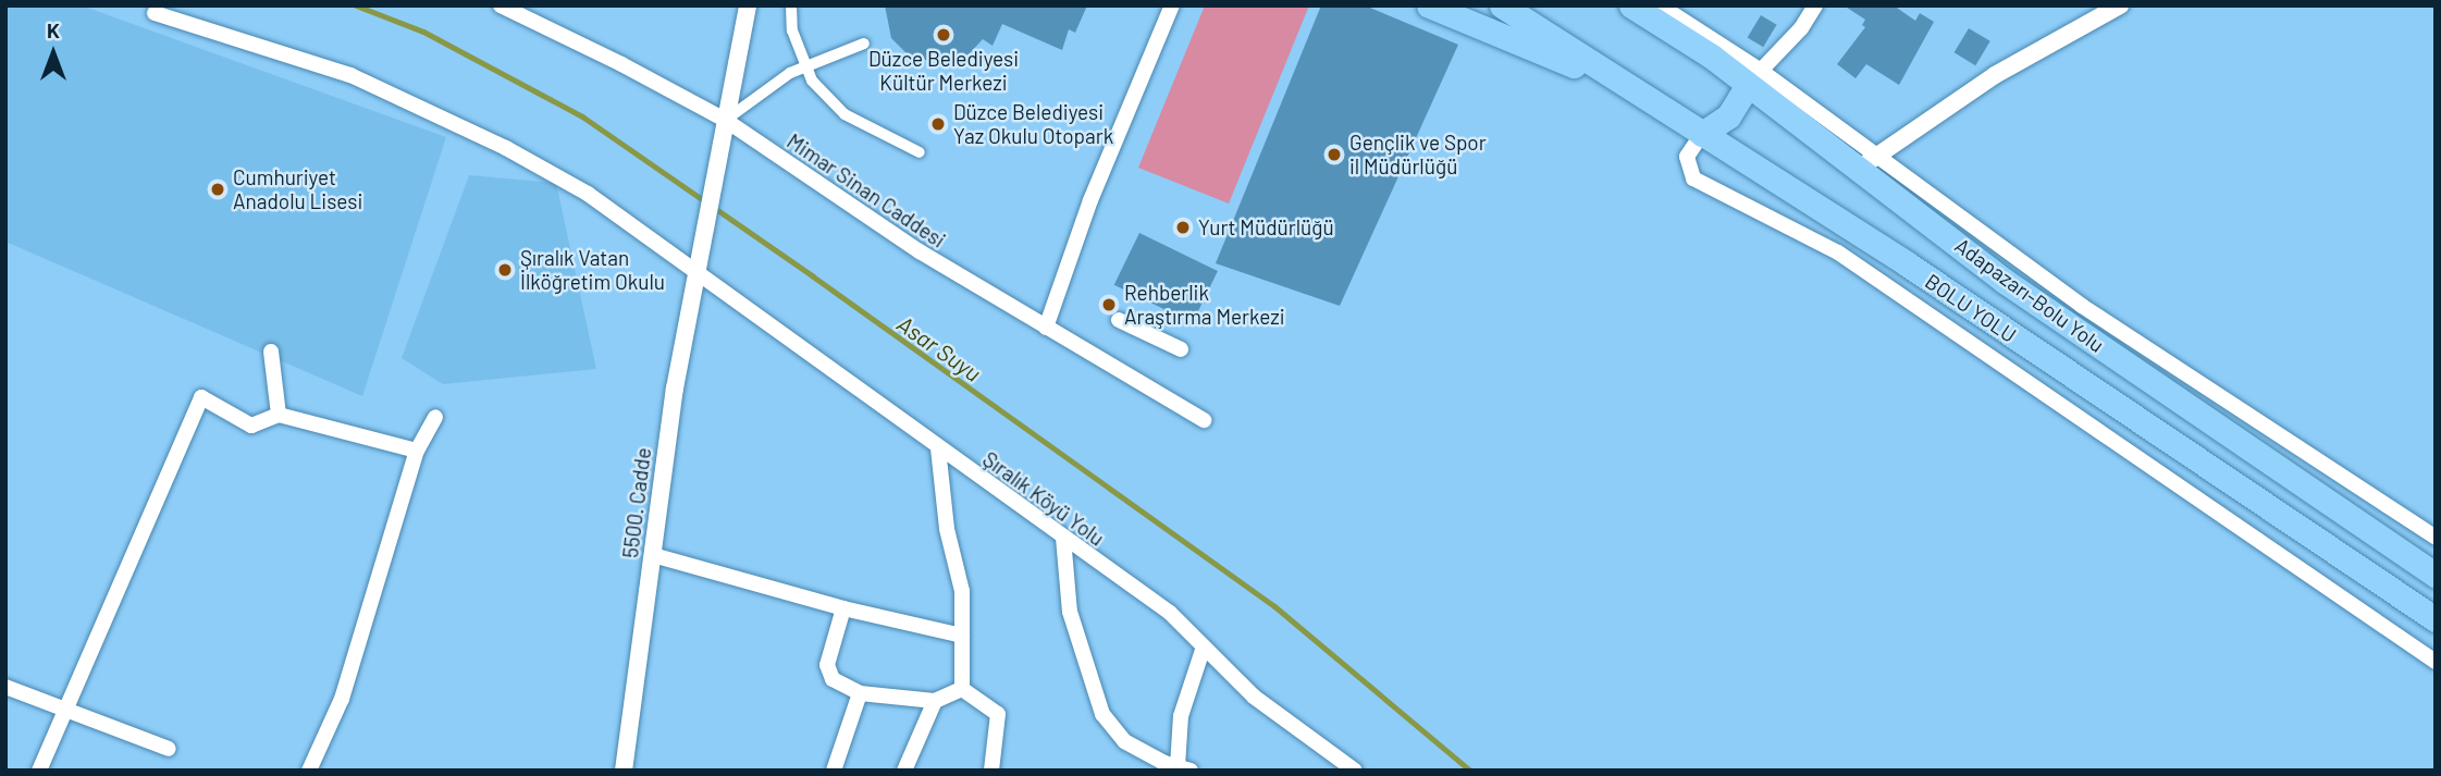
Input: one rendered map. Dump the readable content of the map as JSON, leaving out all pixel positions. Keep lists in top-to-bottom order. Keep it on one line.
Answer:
{"streets":{"highway":["Adapazarı-Bolu Yolu","BOLU YOLU"],"street":["Mimar Sinan Caddesi","Şıralık Köyü Yolu","5500. Cadde"]},"crossings":[["Mimar Sinan Caddesi","5500. Cadde"],["Şıralık Köyü Yolu","5500. Cadde"]],"water":["Asar Suyu"],"places":["Düzce Belediyesi Kültür Merkezi","Düzce Belediyesi Yaz Okulu Otopark","Gençlik ve Spor il Müdürlüğü","Cumhuriyet Anadolu Lisesi","Yurt Müdürlüğü","Şıralık Vatan İlköğretim Okulu","Rehberlik Araştırma Merkezi"],"north":"top"}
